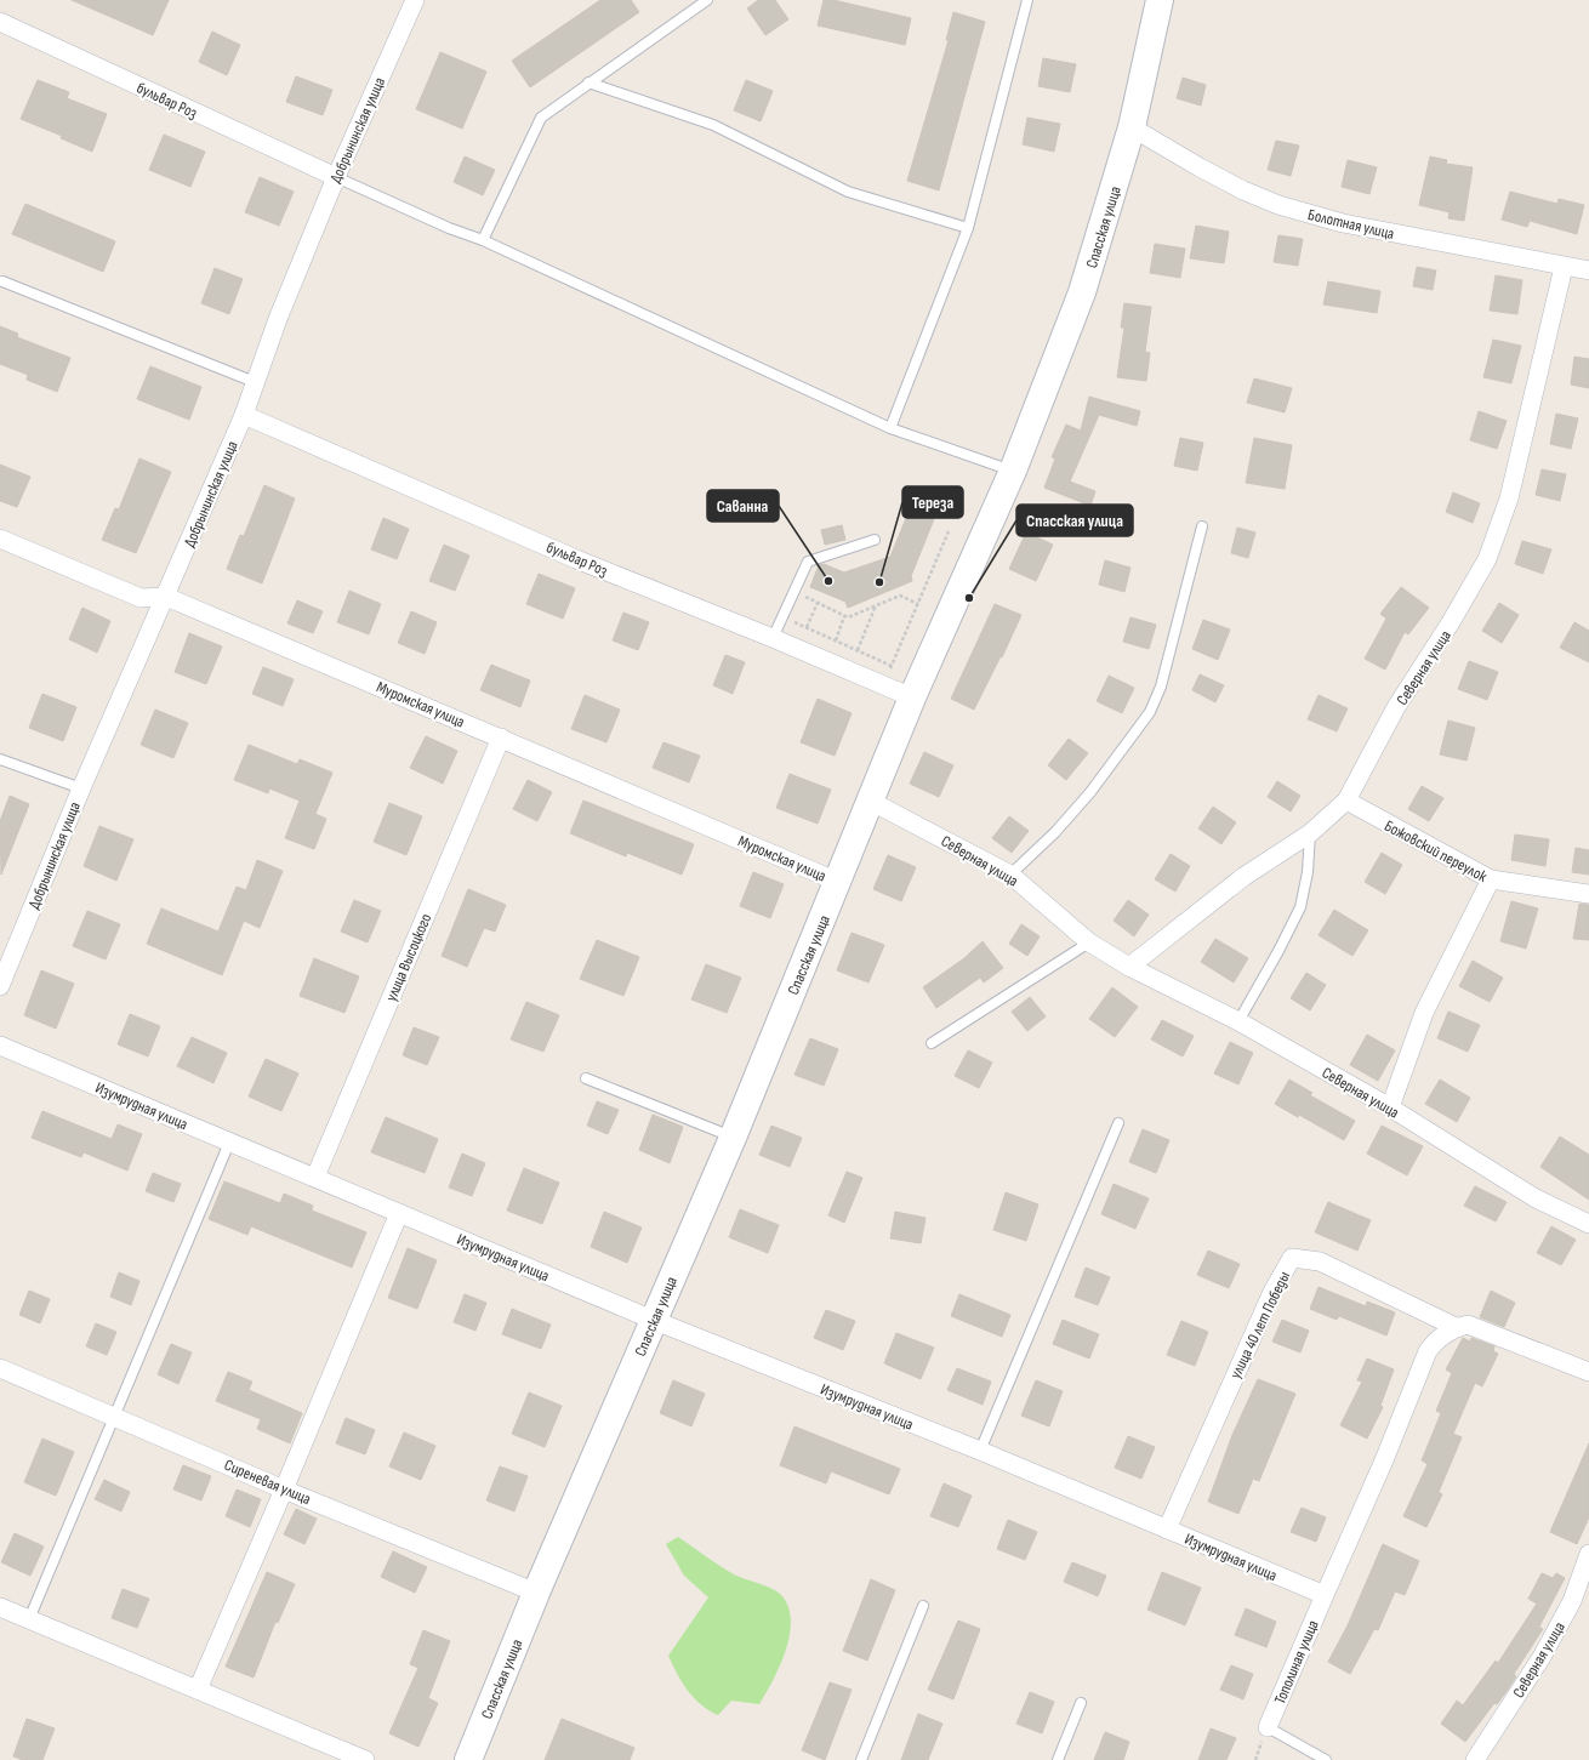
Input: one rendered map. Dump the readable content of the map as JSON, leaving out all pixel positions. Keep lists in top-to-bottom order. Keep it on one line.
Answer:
{"streets":{"street":["бульвар Роз","Добрынинская улица","Болотная улица","Спасская улица","Северная улица","Муромская улица","Божовский переулок","улица Высоцкого","Изумрудная улица","улица 40 лет Победы","Сиреневая улица","Тополиная улица"]},"crossings":[["бульвар Роз","Добрынинская улица"],["бульвар Роз","Спасская улица"],["Добрынинская улица","Муромская улица"],["Болотная улица","Спасская улица"],["Болотная улица","Северная улица"],["Спасская улица","Северная улица"],["Спасская улица","Муромская улица"],["Спасская улица","Изумрудная улица"],["Спасская улица","Сиреневая улица"],["Северная улица","Божовский переулок"],["Муромская улица","улица Высоцкого"],["улица Высоцкого","Изумрудная улица"],["Изумрудная улица","улица 40 лет Победы"],["Изумрудная улица","Тополиная улица"]],"places":["Саванна","Тереза","Спасская улица"]}
